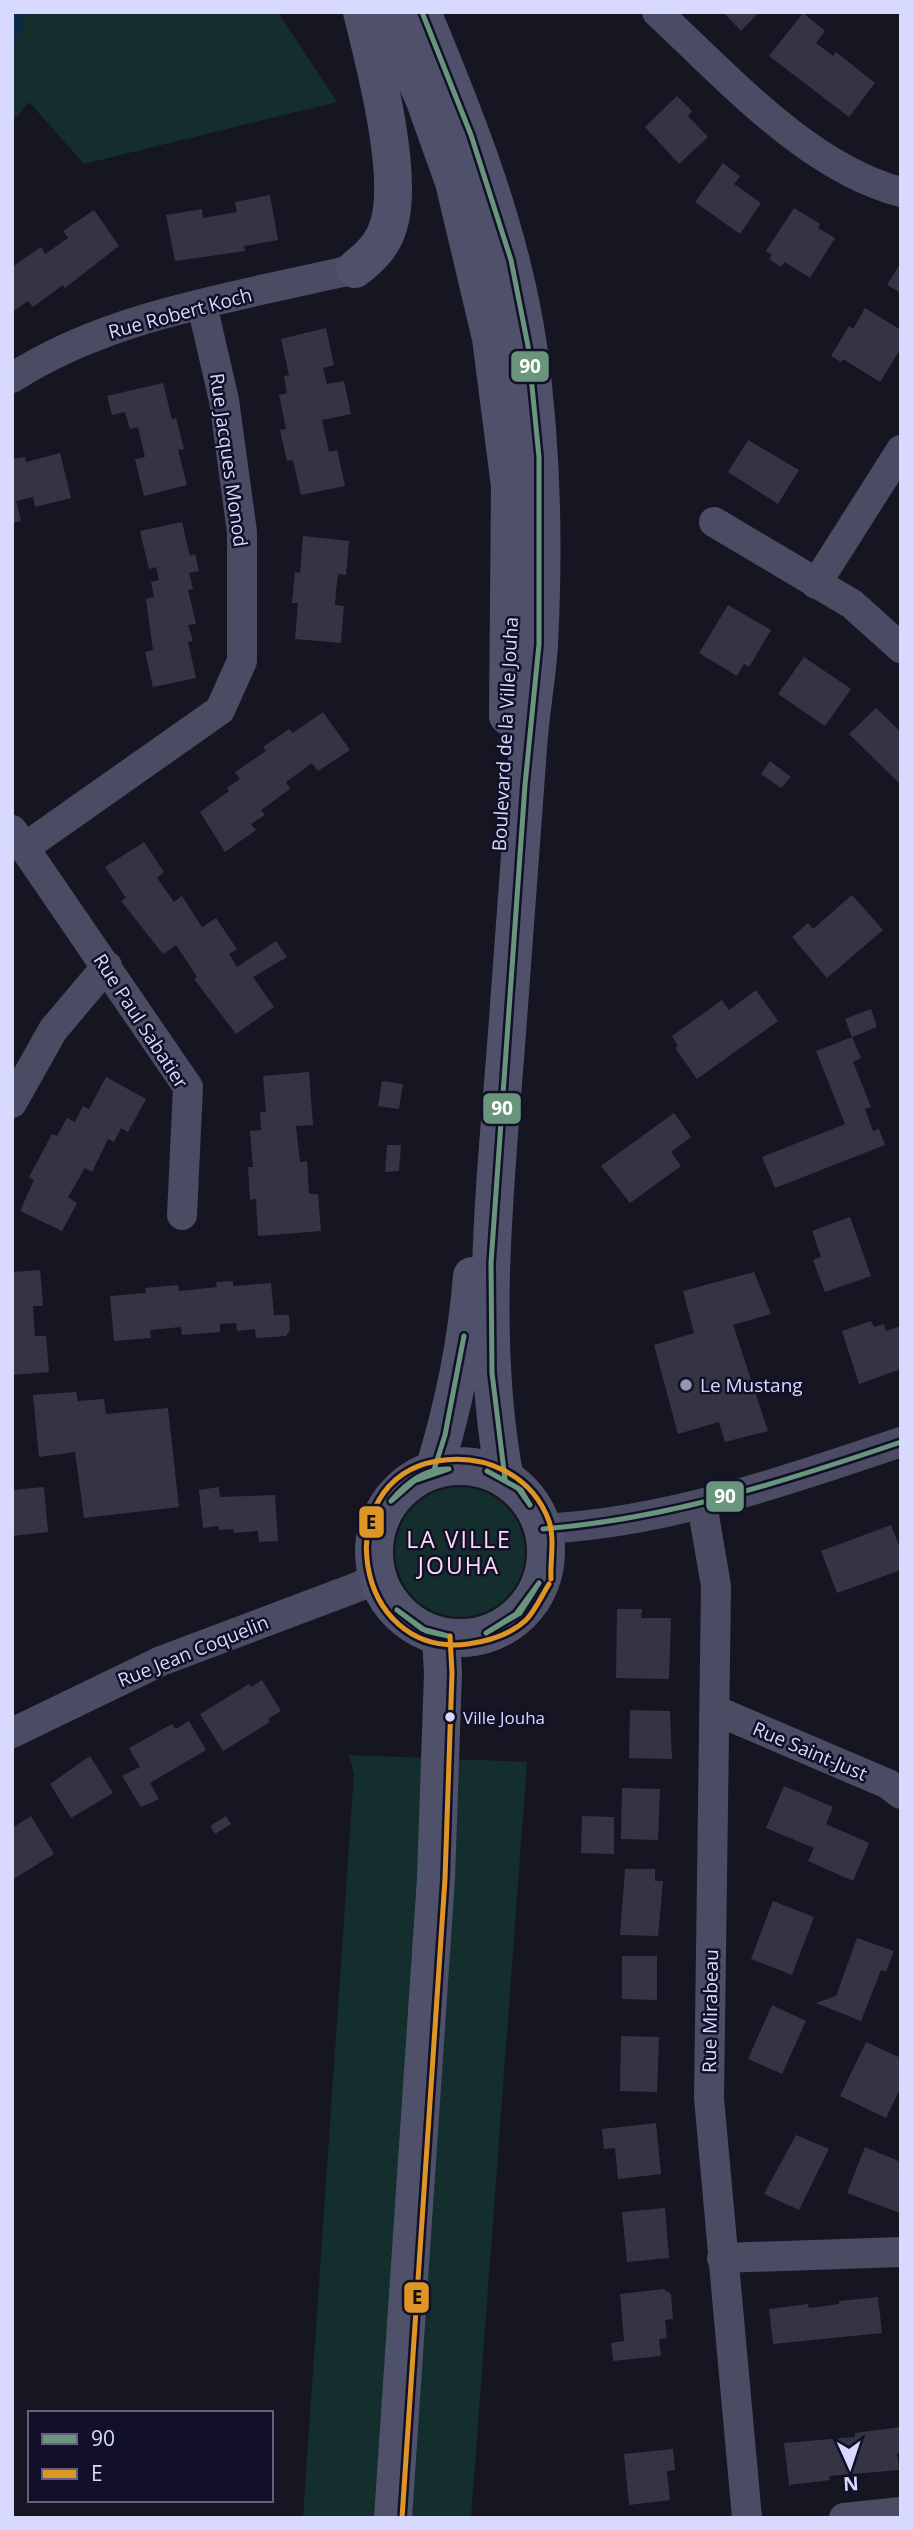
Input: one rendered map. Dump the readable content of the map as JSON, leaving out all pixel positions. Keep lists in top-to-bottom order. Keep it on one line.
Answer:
{"streets":{"main road":["Boulevard de la Ville Jouha"],"street":["Rue Robert Koch","Rue Jacques Monod","Rue Paul Sabatier","Rue Jean Coquelin","Rue Saint-Just","Rue Mirabeau"]},"crossings":[["Rue Robert Koch","Rue Jacques Monod"],["Rue Jacques Monod","Rue Paul Sabatier"],["Boulevard de la Ville Jouha","Rue Jean Coquelin"],["Rue Saint-Just","Rue Mirabeau"]],"districts":["LA VILLE JOUHA"],"places":["Le Mustang","Ville Jouha"],"lines":["transit line 90","transit line E"],"legend":["90","E"],"north":"bottom"}
